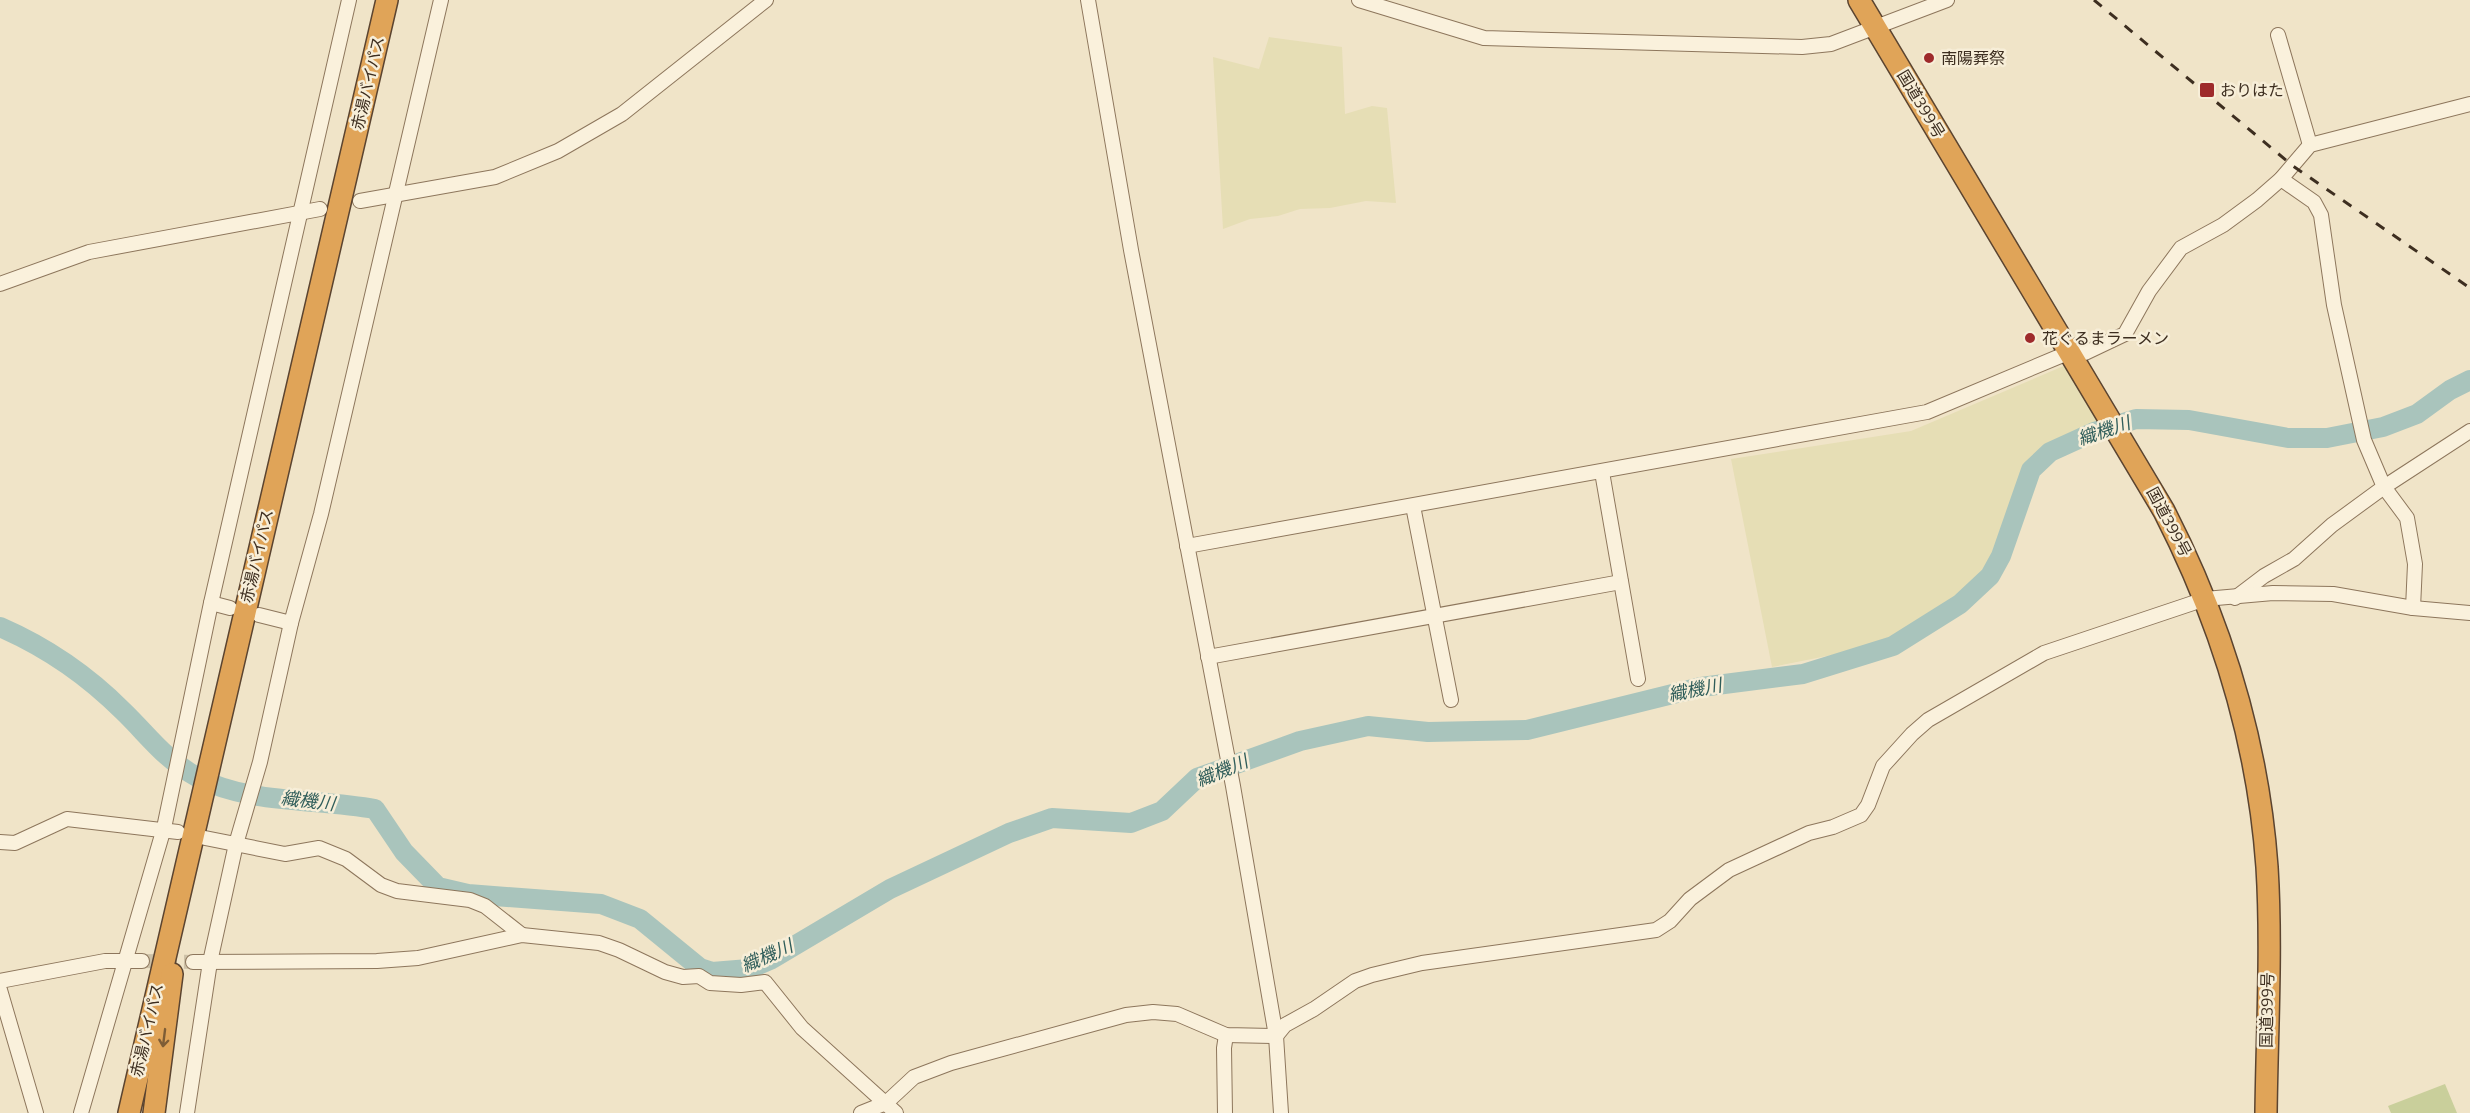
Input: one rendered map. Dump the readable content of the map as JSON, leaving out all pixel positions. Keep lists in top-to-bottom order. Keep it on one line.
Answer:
{"streets":{"highway":["赤湯バイパス","国道399号"]},"water":["織機川"],"places":{"other":["南陽葬祭","花ぐるまラーメン"],"transit":["おりはた"]}}
